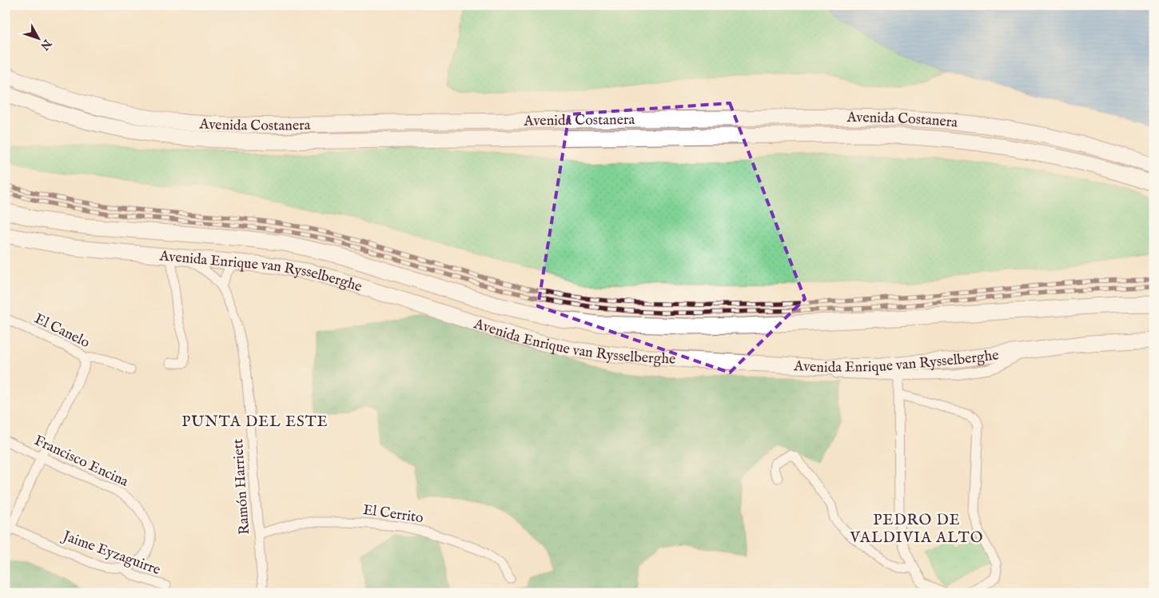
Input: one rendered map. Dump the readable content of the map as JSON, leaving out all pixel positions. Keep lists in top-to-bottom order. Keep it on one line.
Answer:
{"streets":{"main road":["Avenida Costanera","Avenida Enrique van Rysselberghe"],"street":["El Canelo","Francisco Encina","Ramón Harriett","El Cerrito","Jaime Eyzaguirre"]},"crossings":[["Avenida Enrique van Rysselberghe","Ramón Harriett"],["Francisco Encina","Jaime Eyzaguirre"],["Ramón Harriett","El Cerrito"]],"districts":["PUNTA DEL ESTE","PEDRO DE VALDIVIA ALTO"],"north":"bottom right"}
